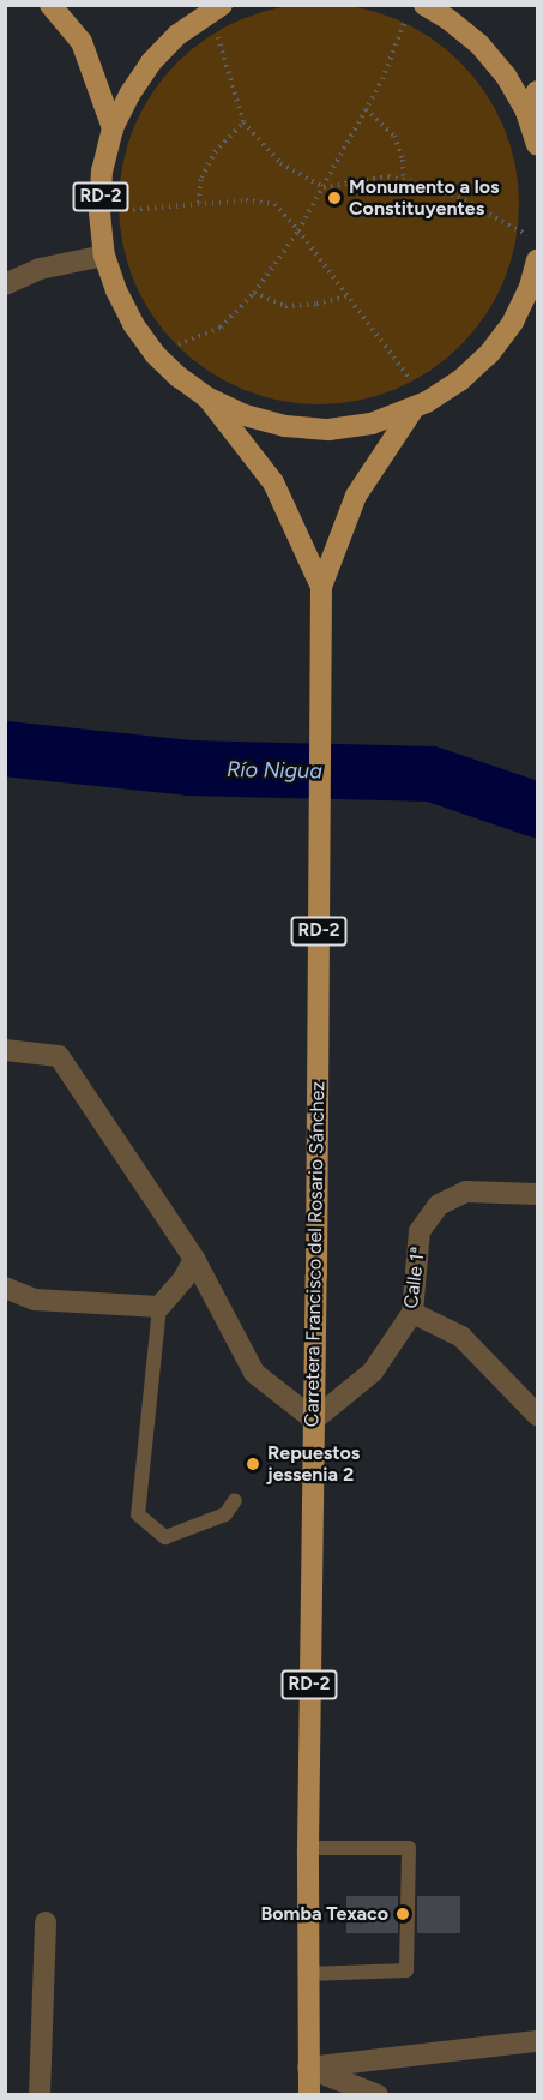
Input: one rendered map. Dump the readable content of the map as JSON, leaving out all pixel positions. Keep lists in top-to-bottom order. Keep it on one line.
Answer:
{"streets":{"main road":["RD-2","Carretera Francisco del Rosario Sánchez"],"street":["Calle 1ª"]},"crossings":[["RD-2","Carretera Francisco del Rosario Sánchez"],["Carretera Francisco del Rosario Sánchez","Calle 1ª"]],"water":["Río Nigua"],"places":["Monumento a los Constituyentes","Repuestos jessenia 2","Bomba Texaco"]}
